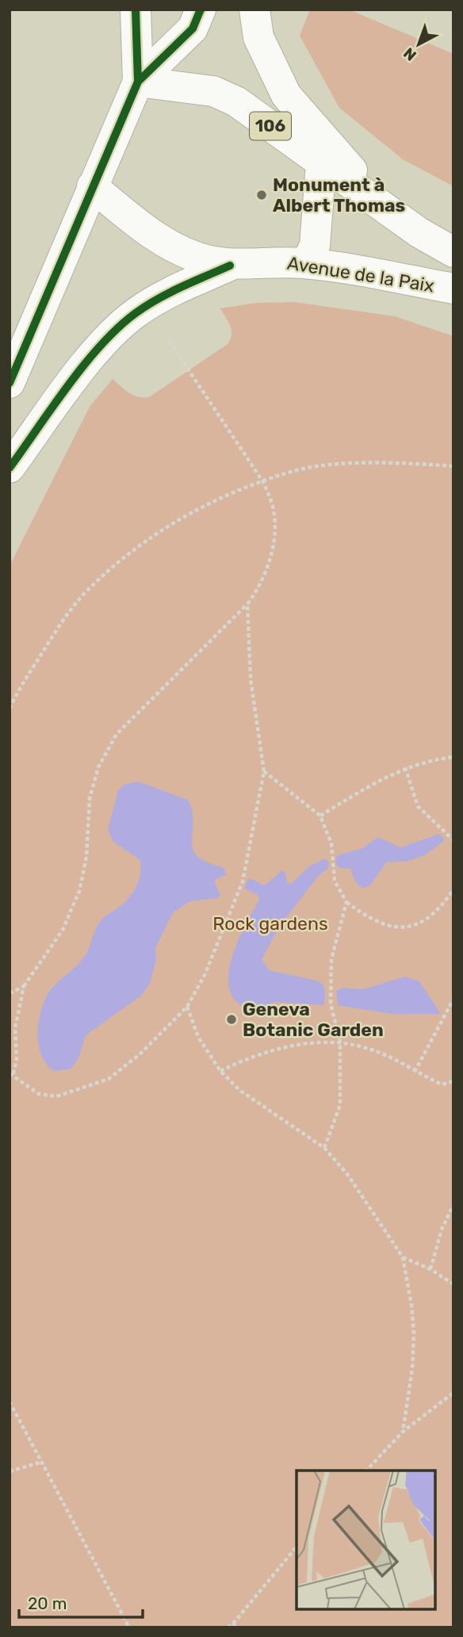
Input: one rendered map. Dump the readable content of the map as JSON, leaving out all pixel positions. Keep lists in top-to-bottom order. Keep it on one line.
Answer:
{"streets":{"main road":["106","Avenue de la Paix"]},"parks":["Rock gardens"],"places":["Monument à Albert Thomas","Geneva Botanic Garden"],"scale_bar":"20 m","north":"bottom left"}
